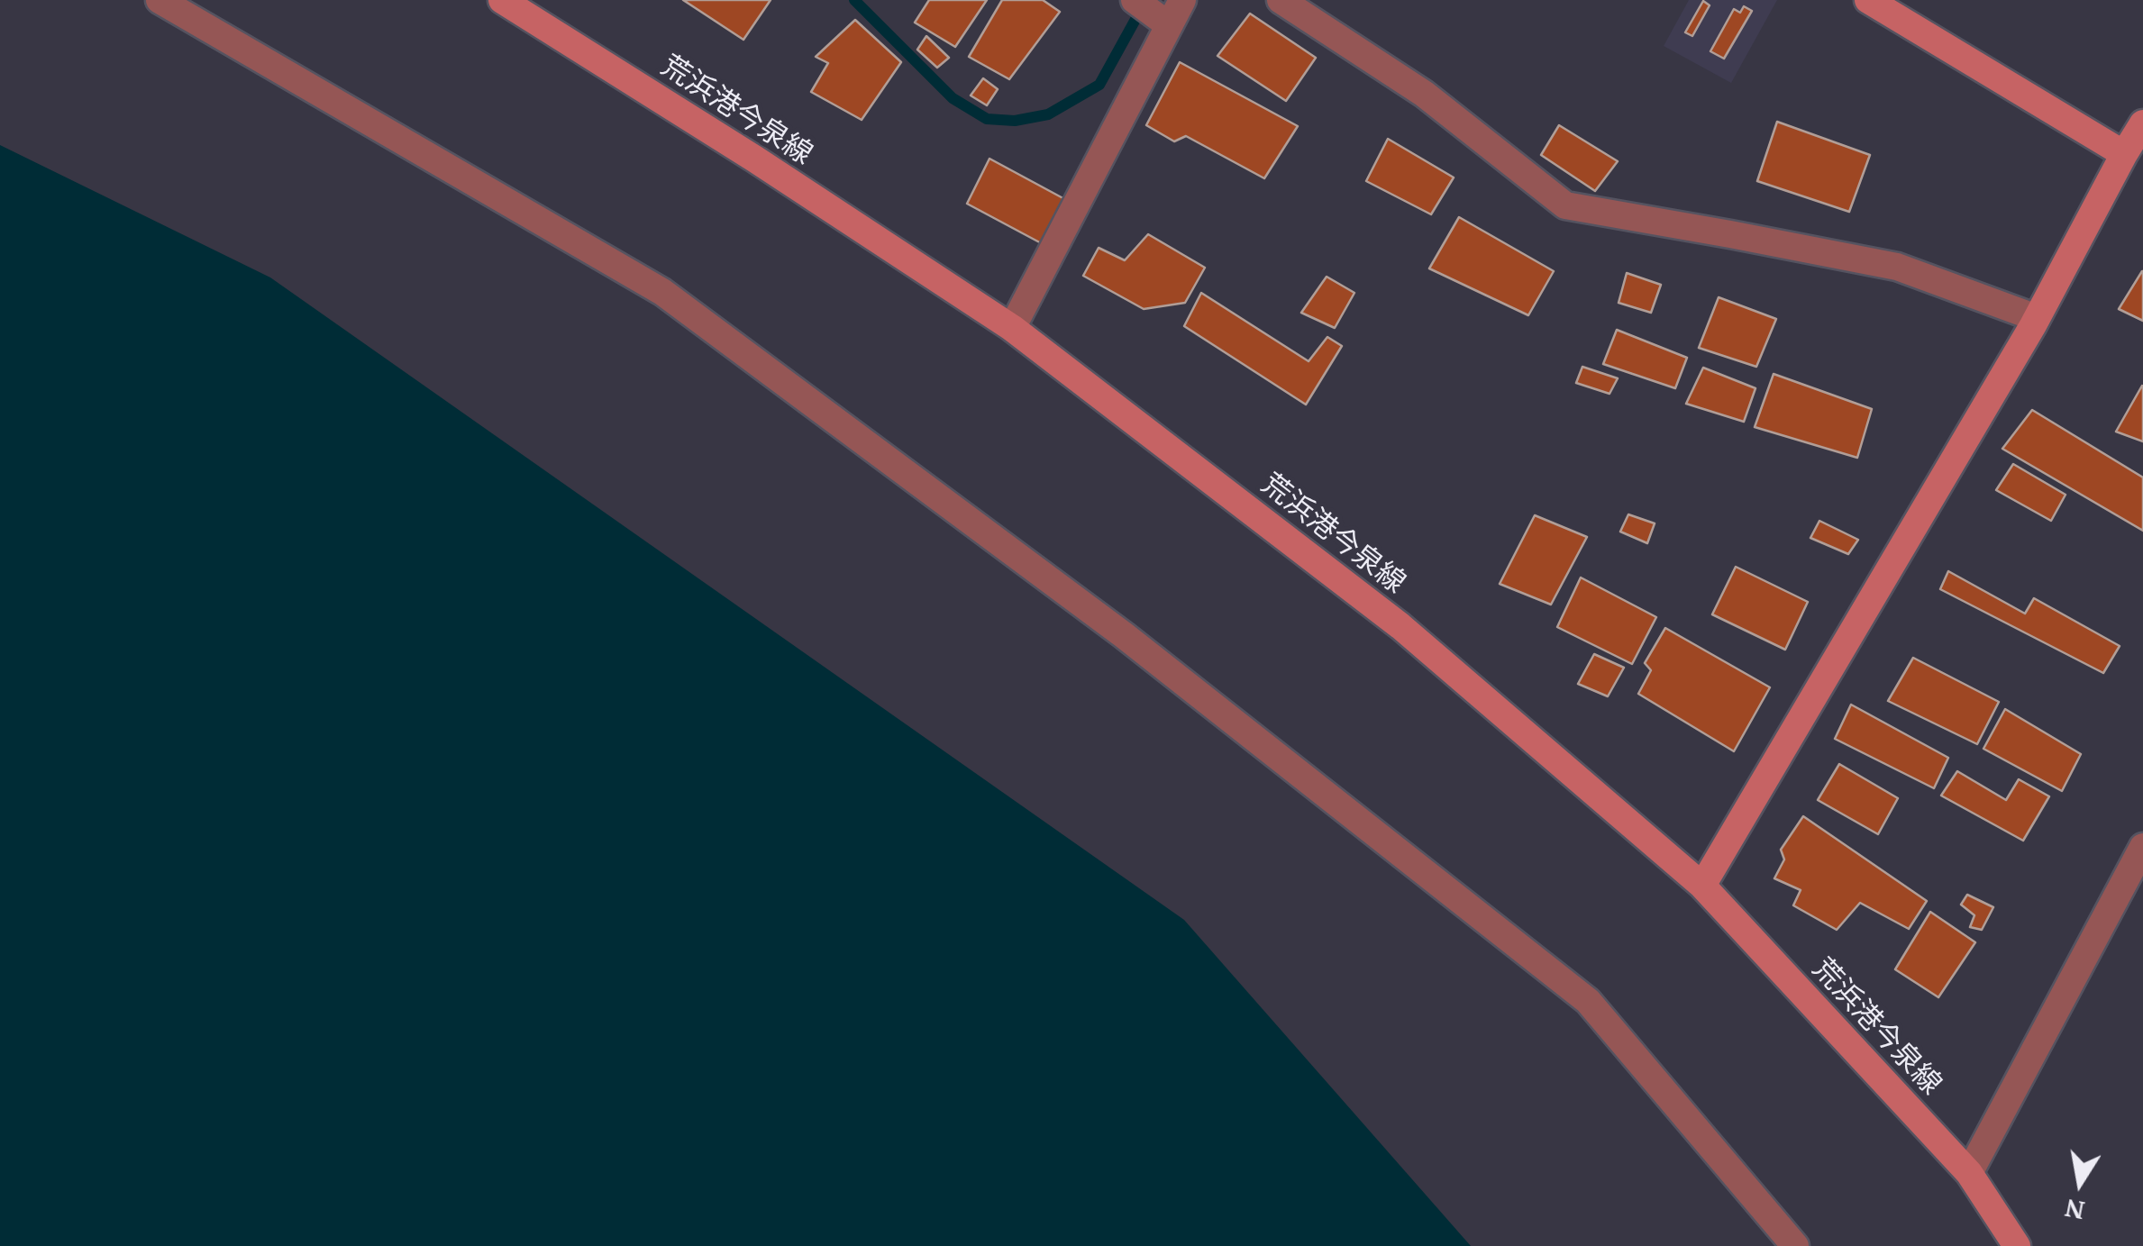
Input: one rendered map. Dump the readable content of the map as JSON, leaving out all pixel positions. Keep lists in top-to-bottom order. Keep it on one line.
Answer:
{"streets":{"main road":["荒浜港今泉線"]},"north":"bottom"}
